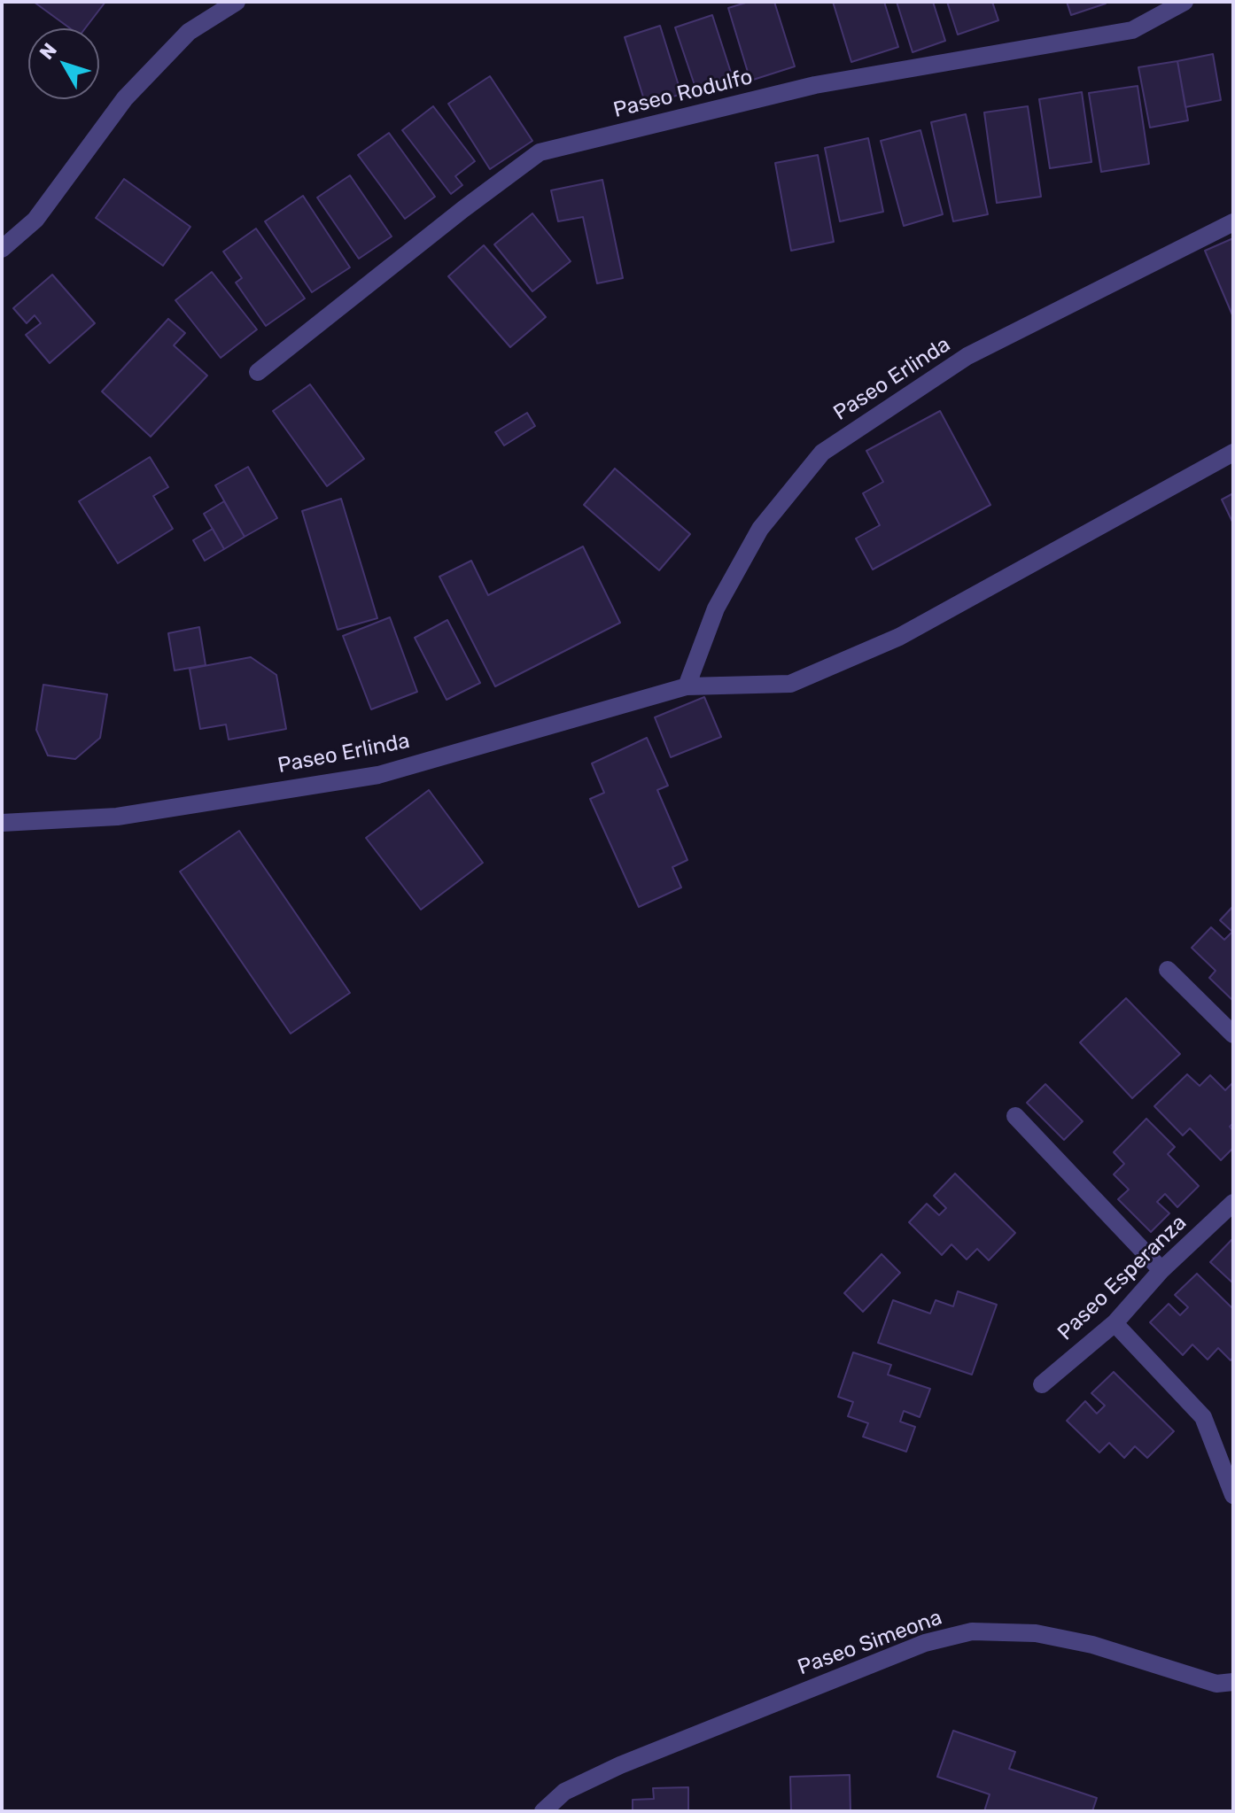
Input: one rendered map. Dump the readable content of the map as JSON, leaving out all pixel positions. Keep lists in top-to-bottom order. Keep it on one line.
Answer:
{"streets":{"street":["Paseo Rodulfo","Paseo Erlinda","Paseo Esperanza","Paseo Simeona"]},"north":"top left"}
